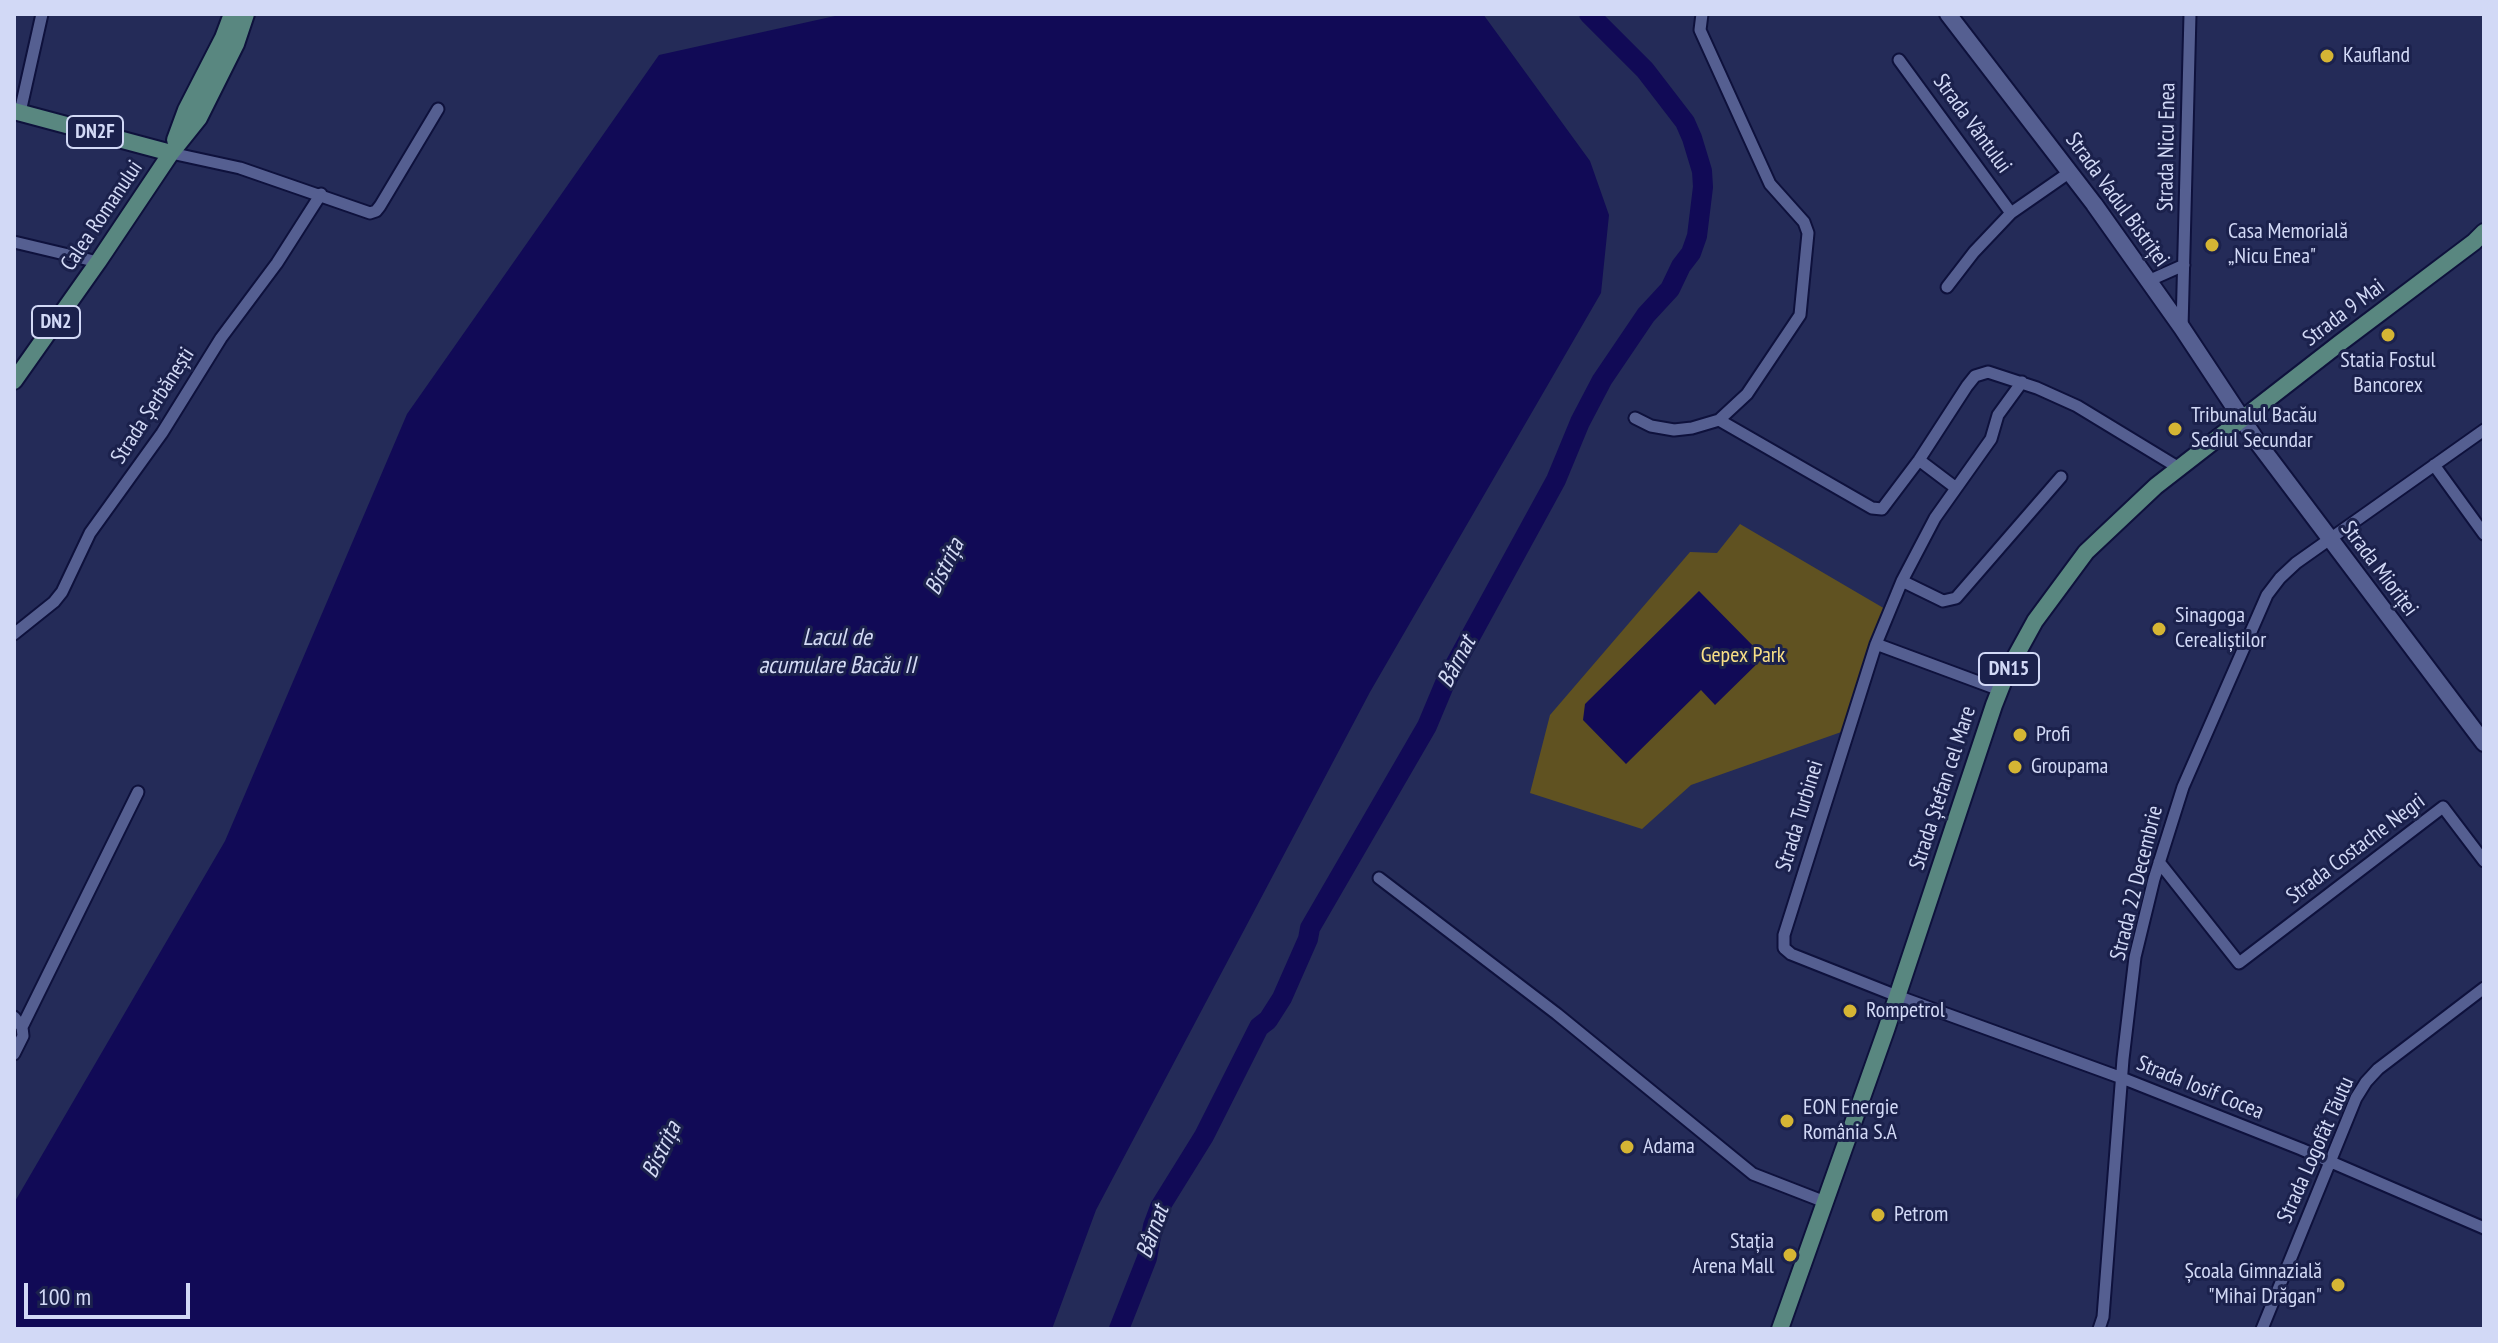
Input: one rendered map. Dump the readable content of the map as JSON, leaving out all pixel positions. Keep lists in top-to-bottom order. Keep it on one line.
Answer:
{"streets":{"main road":["DN2F","Strada Vadul Bistriței","Calea Romanului","Strada 9 Mai","DN2","Strada Mioriței","DN15","Strada Ștefan cel Mare"],"street":["Strada Vântului","Strada Nicu Enea","Strada Șerbănești","Strada Turbinei","Strada Costache Negri","Strada 22 Decembrie","Strada Iosif Cocea","Strada Logofăt Tăutu"]},"crossings":[["DN2F","Calea Romanului"],["Strada Nicu Enea","Strada Vadul Bistriței"],["Strada Vadul Bistriței","Strada 9 Mai"],["Strada Vadul Bistriței","Strada Mioriței"],["Strada Vadul Bistriței","Strada Ștefan cel Mare"],["Strada 9 Mai","Strada Mioriței"],["Strada 9 Mai","Strada Ștefan cel Mare"],["Strada Mioriței","Strada Ștefan cel Mare"],["Strada Mioriței","Strada 22 Decembrie"],["Strada Ștefan cel Mare","Strada Turbinei"],["Strada Ștefan cel Mare","Strada Iosif Cocea"],["Strada Turbinei","Strada Iosif Cocea"],["Strada Costache Negri","Strada 22 Decembrie"],["Strada 22 Decembrie","Strada Iosif Cocea"],["Strada Iosif Cocea","Strada Logofăt Tăutu"]],"water":["Bistrița","Lacul de acumulare Bacău II","Bârnat"],"parks":["Gepex Park"],"places":["Kaufland","Casa Memorială „Nicu Enea\"","Statia Fostul Bancorex","Tribunalul Bacău Sediul Secundar","Sinagoga Cerealiștilor","Profi","Groupama","Rompetrol","EON Energie România S.A","Adama","Petrom","Stația Arena Mall","Școala Gimnazială \"Mihai Drăgan\""],"scale_bar":"100 m"}
